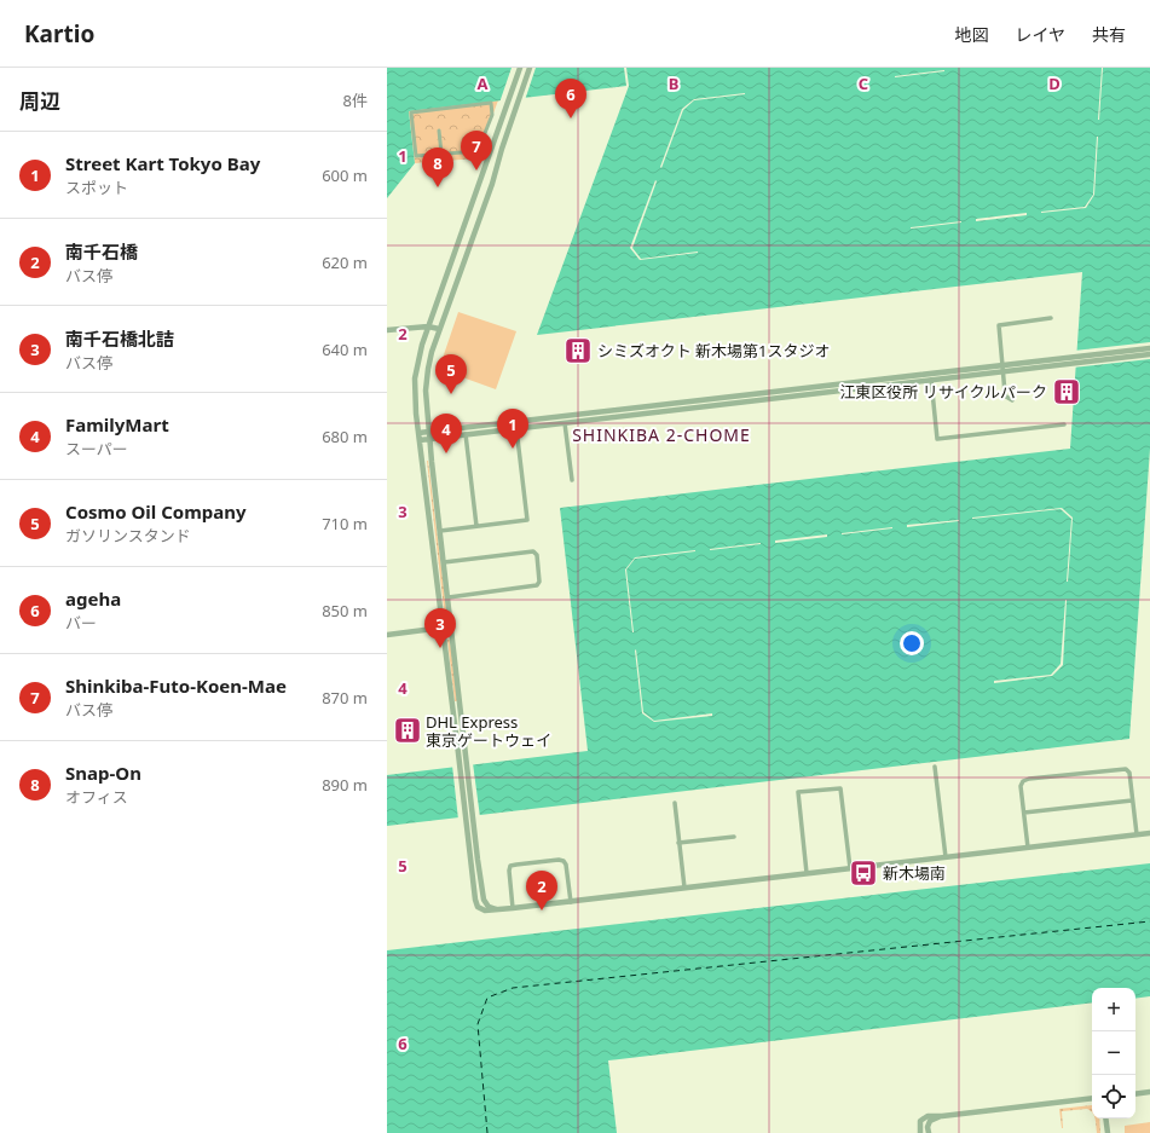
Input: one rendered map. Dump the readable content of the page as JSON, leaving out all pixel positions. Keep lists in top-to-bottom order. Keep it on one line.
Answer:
{"districts":["SHINKIBA 2-CHOME"],"places":{"building":["シミズオクト 新木場第1スタジオ","江東区役所 リサイクルパーク","DHL Express 東京ゲートウェイ"],"bus stop":["新木場南"]},"page":{"header":"Kartio","nav":["地図","レイヤ","共有"],"heading":["周辺","8件"],"pins":["6","7","8","5","1","4","3","2"],"list":[{"mark":"1","name":"Street Kart Tokyo Bay","note":"スポット","value":"600 m"},{"mark":"2","name":"南千石橋","note":"バス停","value":"620 m"},{"mark":"3","name":"南千石橋北詰","note":"バス停","value":"640 m"},{"mark":"4","name":"FamilyMart","note":"スーパー","value":"680 m"},{"mark":"5","name":"Cosmo Oil Company","note":"ガソリンスタンド","value":"710 m"},{"mark":"6","name":"ageha","note":"バー","value":"850 m"},{"mark":"7","name":"Shinkiba-Futo-Koen-Mae","note":"バス停","value":"870 m"},{"mark":"8","name":"Snap-On","note":"オフィス","value":"890 m"}],"map_buttons":["+","−"]},"grid":{"columns":["A","B","C","D"],"rows":["1","2","3","4","5","6"]}}
